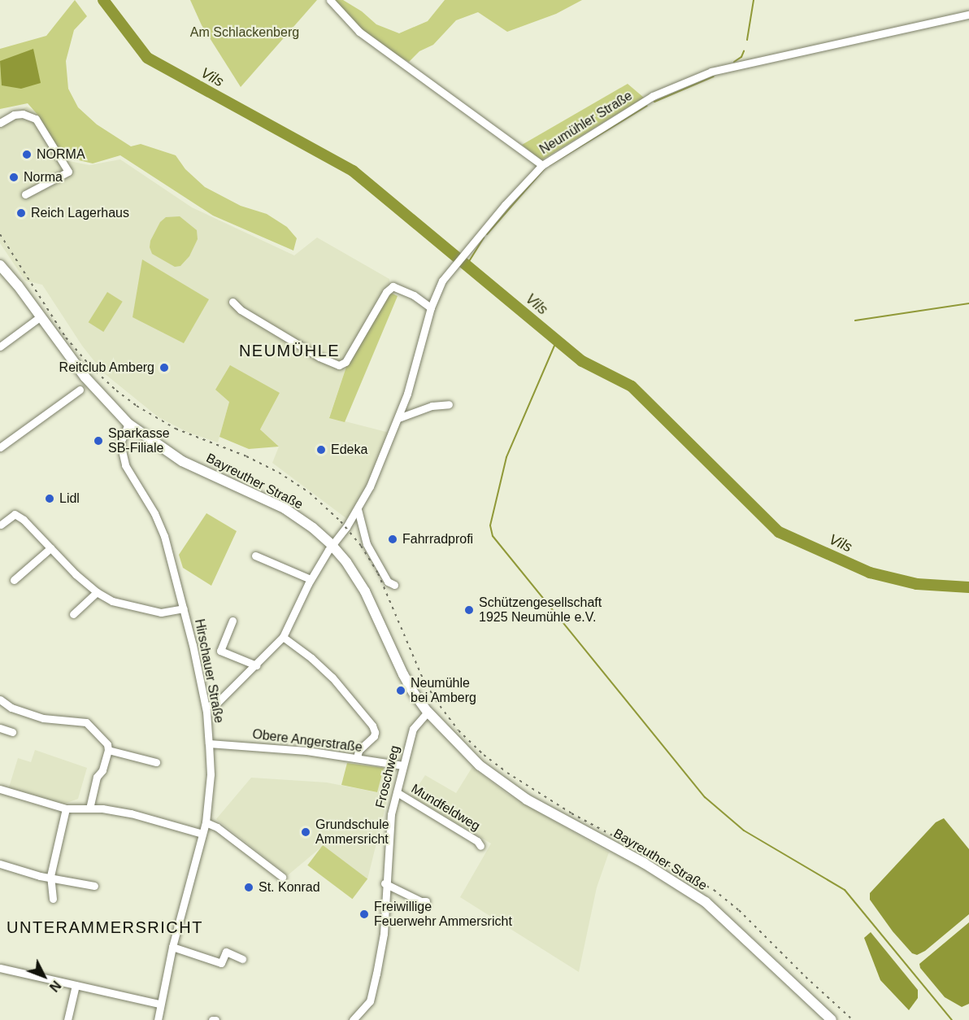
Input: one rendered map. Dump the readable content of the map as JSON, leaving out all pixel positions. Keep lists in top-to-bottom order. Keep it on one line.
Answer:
{"streets":{"main road":["Bayreuther Straße"],"street":["Neumühler Straße","Hirschauer Straße","Obere Angerstraße","Froschweg","Mundfeldweg"]},"crossings":[["Neumühler Straße","Bayreuther Straße"],["Neumühler Straße","Hirschauer Straße"],["Bayreuther Straße","Hirschauer Straße"],["Bayreuther Straße","Froschweg"],["Hirschauer Straße","Obere Angerstraße"],["Obere Angerstraße","Froschweg"],["Froschweg","Mundfeldweg"]],"districts":["NEUMÜHLE","UNTERAMMERSRICHT"],"water":["Vils"],"parks":["Am Schlackenberg"],"places":["NORMA","Norma","Reich Lagerhaus","Reitclub Amberg","Sparkasse SB-Filiale","Edeka","Lidl","Fahrradprofi","Schützengesellschaft 1925 Neumühle e.V.","Neumühle bei Amberg","Grundschule Ammersricht","St. Konrad","Freiwillige Feuerwehr Ammersricht"],"north":"bottom right"}
